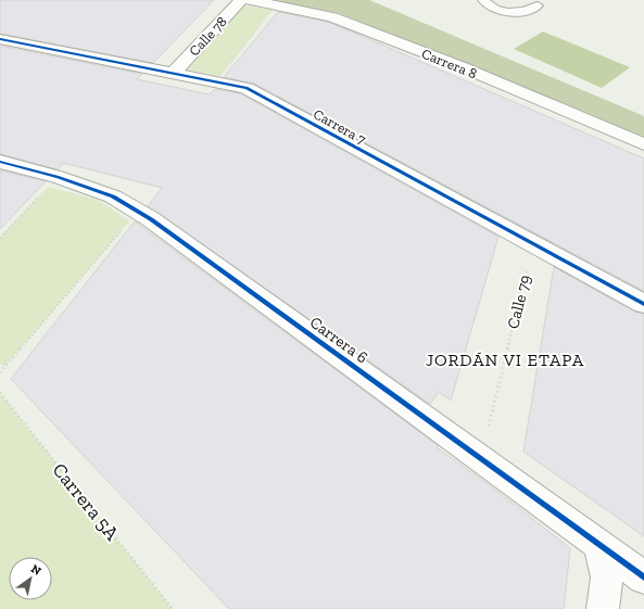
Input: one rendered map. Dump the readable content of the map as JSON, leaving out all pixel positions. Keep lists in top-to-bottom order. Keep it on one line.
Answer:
{"streets":{"street":["Calle 78","Carrera 8","Carrera 7","Carrera 6"],"path":["Calle 79","Carrera 5A"]},"crossings":[["Calle 78","Carrera 7"],["Carrera 7","Calle 79"],["Calle 79","Carrera 6"]],"districts":["JORDÁN VI ETAPA"],"north":"top right"}
